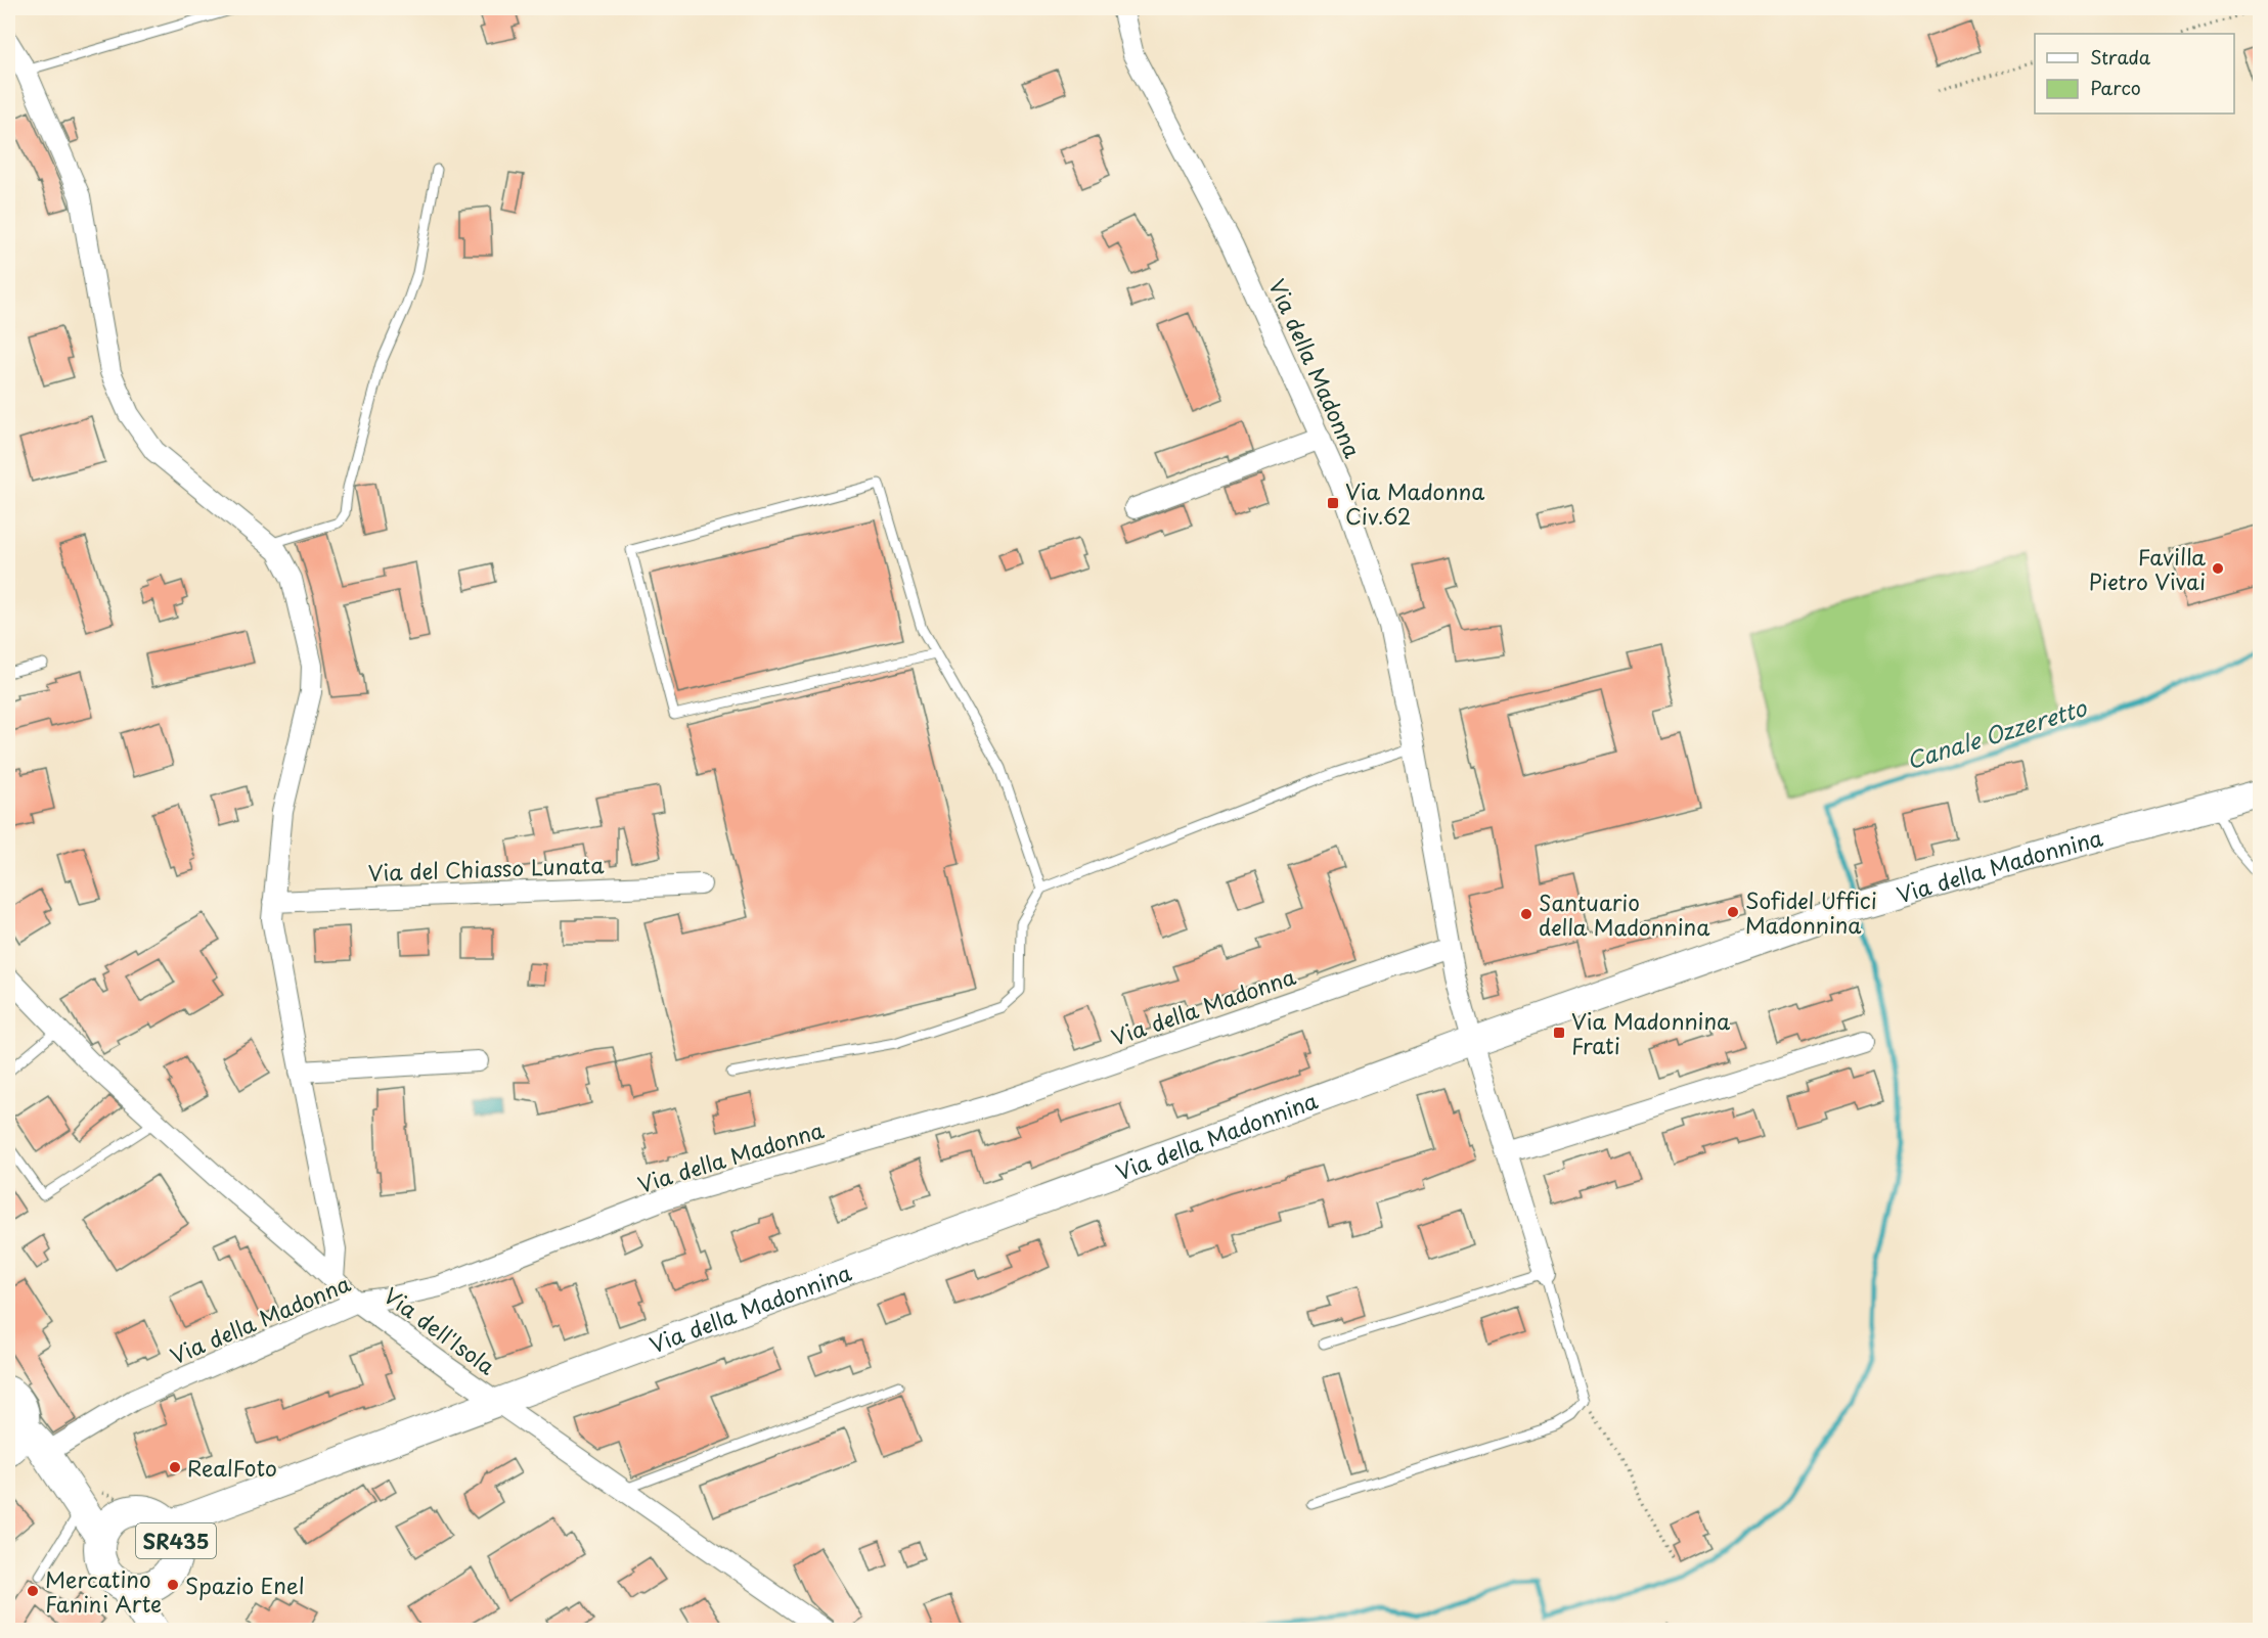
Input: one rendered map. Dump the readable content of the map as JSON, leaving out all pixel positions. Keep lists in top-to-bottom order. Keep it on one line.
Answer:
{"streets":{"main road":["SR435"],"street":["Via della Madonna","Via della Madonnina","Via del Chiasso Lunata","Via dell'Isola"]},"crossings":[["Via della Madonna","Via della Madonnina"],["Via della Madonna","Via dell'Isola"],["Via della Madonna","SR435"],["Via della Madonnina","Via dell'Isola"],["Via della Madonnina","SR435"]],"water":["Canale Ozzeretto"],"places":{"transit":["Via Madonna Civ.62","Via Madonnina Frati"],"other":["Favilla Pietro Vivai","Sofidel Uffici Madonnina","Santuario della Madonnina","RealFoto","Spazio Enel","Mercatino Fanini Arte"]},"legend":["Strada","Parco"]}
